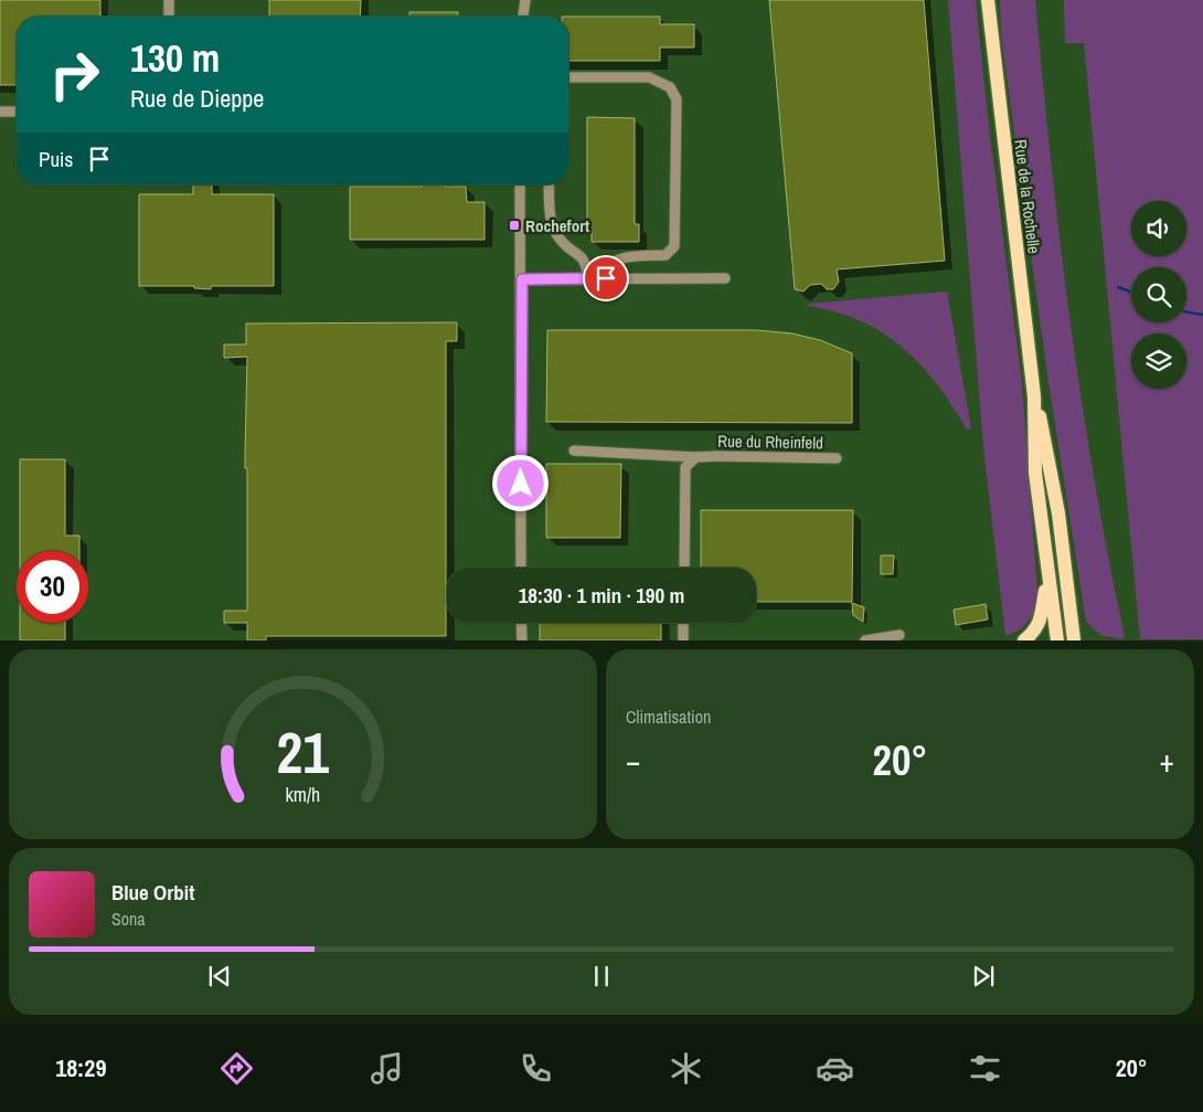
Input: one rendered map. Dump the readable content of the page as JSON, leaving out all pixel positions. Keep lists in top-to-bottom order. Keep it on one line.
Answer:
{"streets":{"main road":["Rue de la Rochelle"],"street":["Rue du Rheinfeld"]},"places":{"transit":["Rochefort"]},"page":{"turn":["130 m","Rue de Dieppe"],"then":"Puis","limit":"30","trip":"18:30 · 1 min · 190 m","tile":"Climatisation","heat":["−","20°","+"],"song":["Blue Orbit","Sona"],"tabs":["18:29","20°"],"gauge":["21","km/h"]}}
